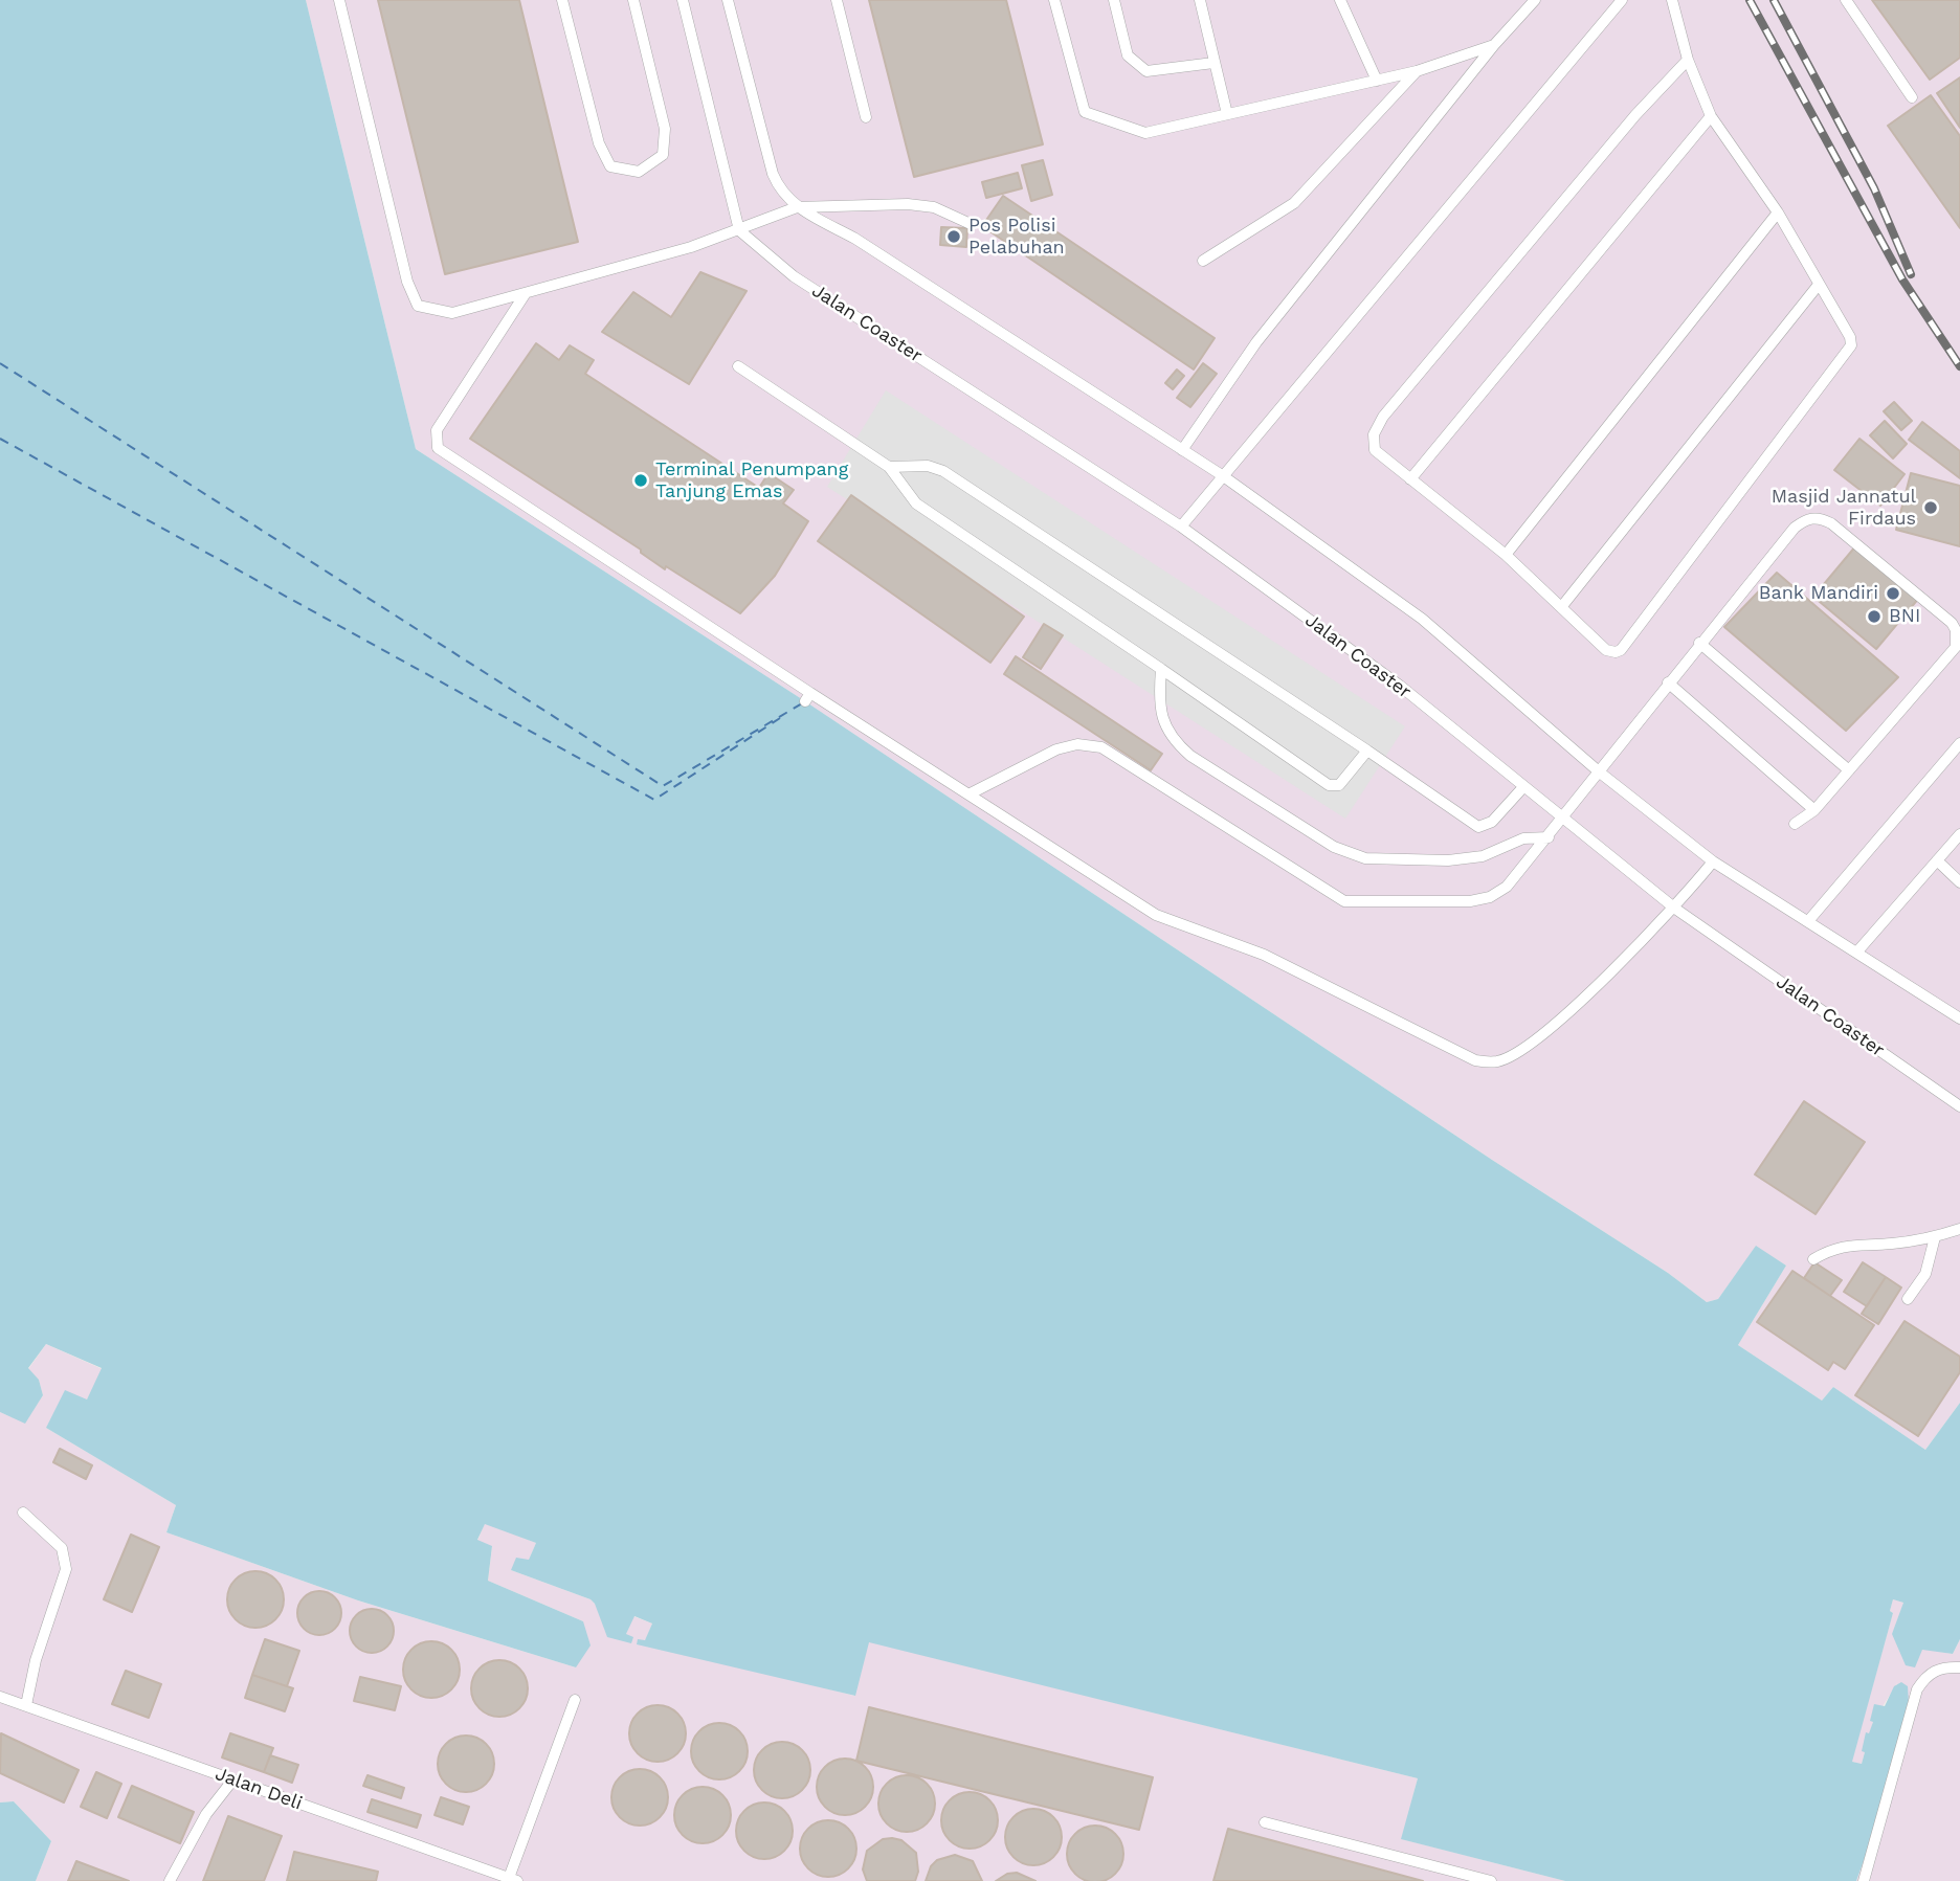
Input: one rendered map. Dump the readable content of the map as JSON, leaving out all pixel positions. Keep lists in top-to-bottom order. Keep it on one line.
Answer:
{"streets":{"lane":["Jalan Coaster","Jalan Deli"]},"places":["Pos Polisi Pelabuhan","Terminal Penumpang Tanjung Emas","Masjid Jannatul Firdaus","Bank Mandiri","BNI"]}
